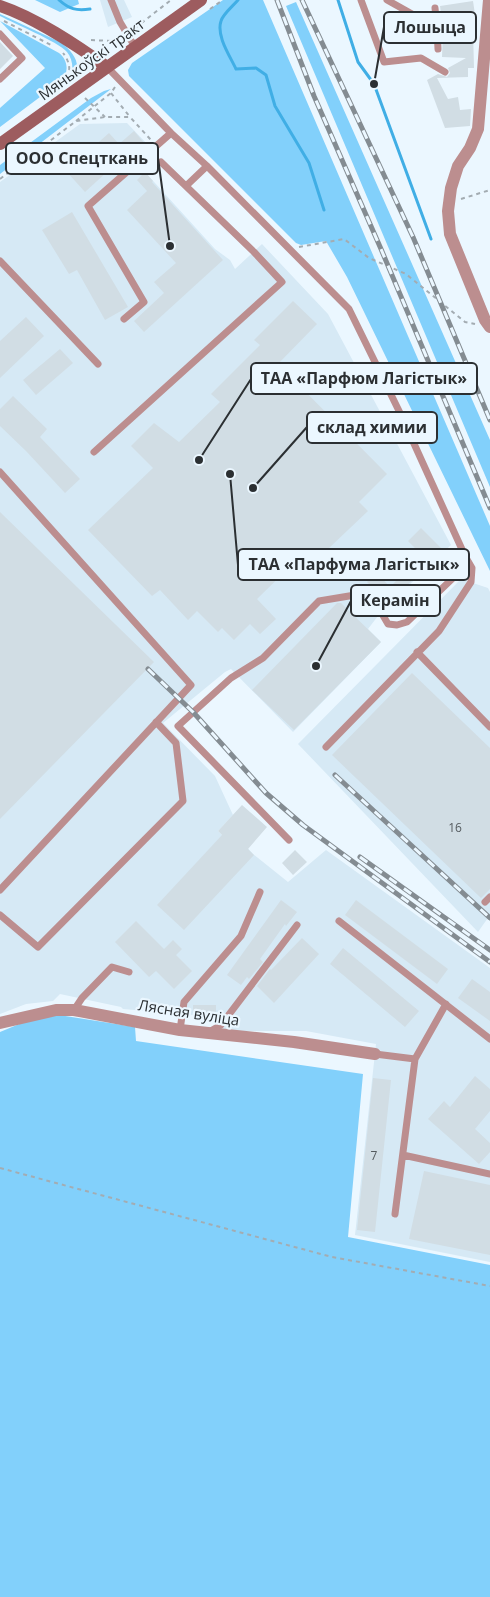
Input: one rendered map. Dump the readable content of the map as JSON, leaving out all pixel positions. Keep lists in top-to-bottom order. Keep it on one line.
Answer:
{"streets":{"main road":["Мянькоўскі тракт"],"street":["Лясная вуліца"]},"places":["Лошыца","ООО Спецткань","ТАА «Парфюм Лагістык»","ТАА «Парфума Лагістык»","склад химии","Керамін"],"house_numbers":["16","7"]}
